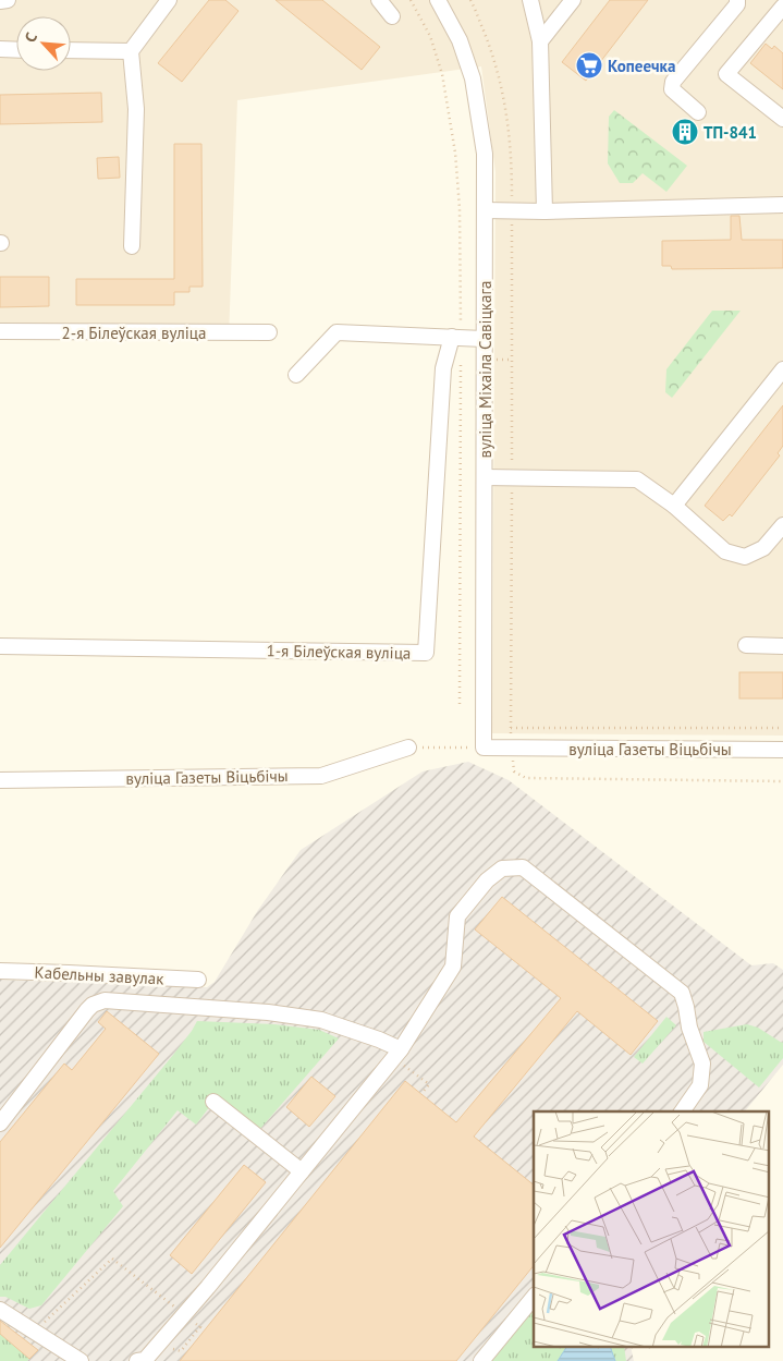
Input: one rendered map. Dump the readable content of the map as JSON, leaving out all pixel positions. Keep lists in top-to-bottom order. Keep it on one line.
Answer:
{"streets":{"street":["2-я Білеўская вуліца","вуліца Міхаіла Савіцкага","1-я Білеўская вуліца","вуліца Газеты Віцьбічы","Кабельны завулак"]},"crossings":[["вуліца Міхаіла Савіцкага","вуліца Газеты Віцьбічы"]],"places":{"supermarket":["Копеечка"],"building":["ТП-841"]},"north":"top left"}
